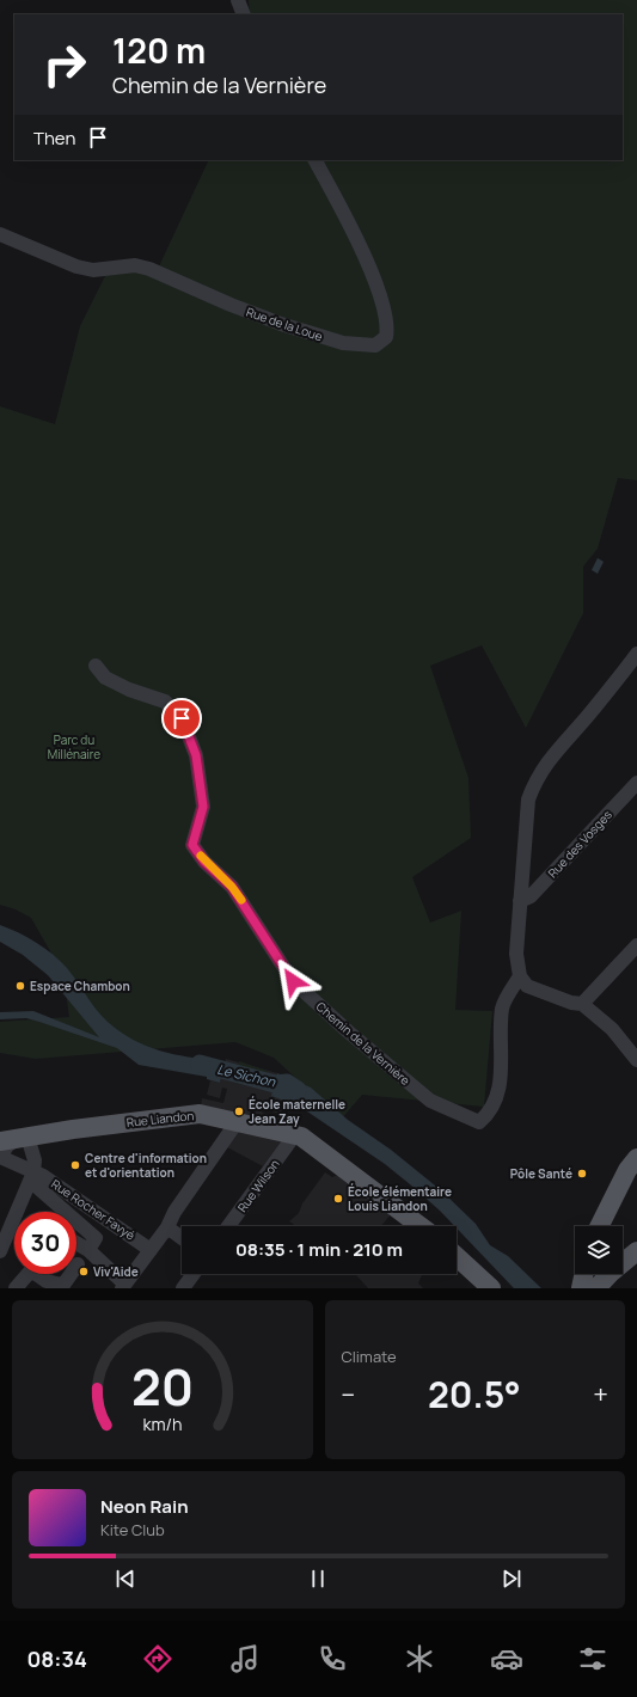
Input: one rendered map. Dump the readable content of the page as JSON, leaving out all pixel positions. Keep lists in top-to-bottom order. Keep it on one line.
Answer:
{"streets":{"main road":["Rue Liandon"],"street":["Rue de la Loue","Rue des Vosges","Chemin de la Vernière","Rue Wilson","Rue Rocher Favyé"]},"crossings":[["Rue Liandon","Rue Wilson"],["Rue Liandon","Rue Rocher Favyé"]],"water":["Le Sichon"],"parks":["Parc du Millénaire"],"places":["Espace Chambon","École maternelle Jean Zay","Centre d'information et d'orientation","Pôle Santé","École élémentaire Louis Liandon","Viv'Aide"],"page":{"turn":["120 m","Chemin de la Vernière"],"then":"Then","limit":"30","trip":"08:35 · 1 min · 210 m","tile":"Climate","heat":["−","20.5°","+"],"song":["Neon Rain","Kite Club"],"tabs":"08:34","gauge":["20","km/h"]}}
